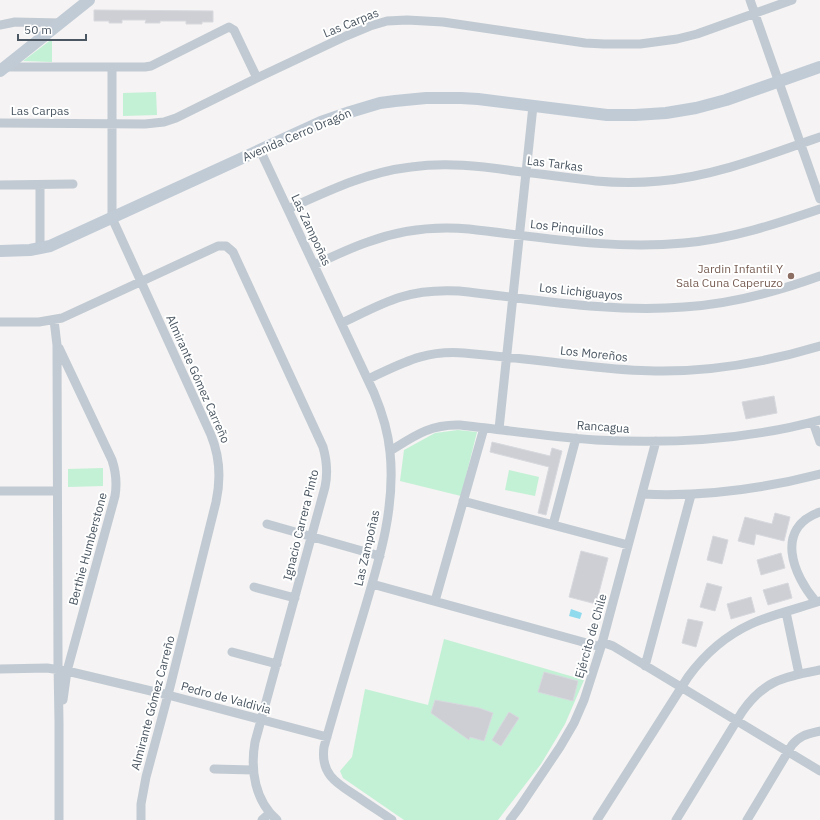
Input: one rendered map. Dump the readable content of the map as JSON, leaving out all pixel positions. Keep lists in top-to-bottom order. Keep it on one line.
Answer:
{"streets":{"street":["Las Carpas","Avenida Cerro Dragón","Las Tarkas","Los Pinquillos","Las Zampoñas","Los Lichiguayos","Los Moreños","Almirante Gómez Carreño","Rancagua","Ignacio Carrera Pinto","Berthie Humberstone","Ejército de Chile","Pedro de Valdivia"]},"crossings":[["Las Carpas","Almirante Gómez Carreño"],["Avenida Cerro Dragón","Las Zampoñas"],["Avenida Cerro Dragón","Almirante Gómez Carreño"],["Las Tarkas","Las Zampoñas"],["Los Pinquillos","Las Zampoñas"],["Las Zampoñas","Los Lichiguayos"],["Las Zampoñas","Los Moreños"],["Las Zampoñas","Rancagua"],["Las Zampoñas","Pedro de Valdivia"],["Almirante Gómez Carreño","Ignacio Carrera Pinto"],["Almirante Gómez Carreño","Pedro de Valdivia"],["Rancagua","Ejército de Chile"],["Ignacio Carrera Pinto","Pedro de Valdivia"],["Berthie Humberstone","Pedro de Valdivia"]],"places":["Jardin Infantil Y Sala Cuna Caperuzo"],"scale_bar":"50 m"}
